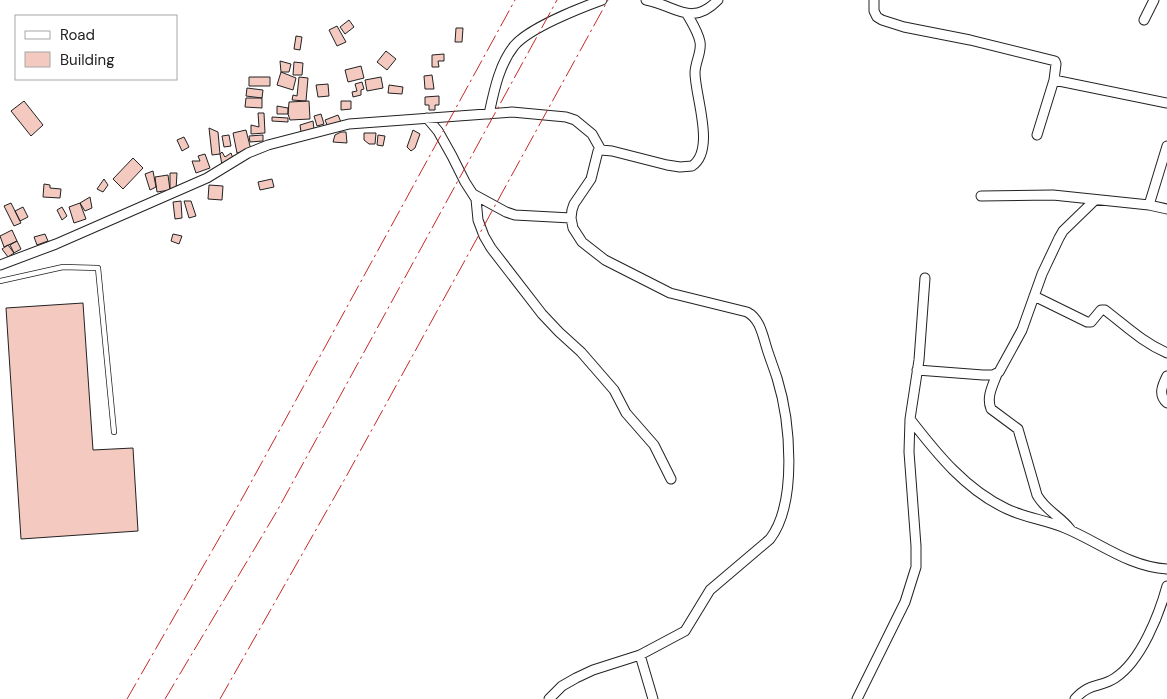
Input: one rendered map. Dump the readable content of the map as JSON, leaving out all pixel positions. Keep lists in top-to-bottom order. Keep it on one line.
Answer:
{"legend":["Road","Building"]}
